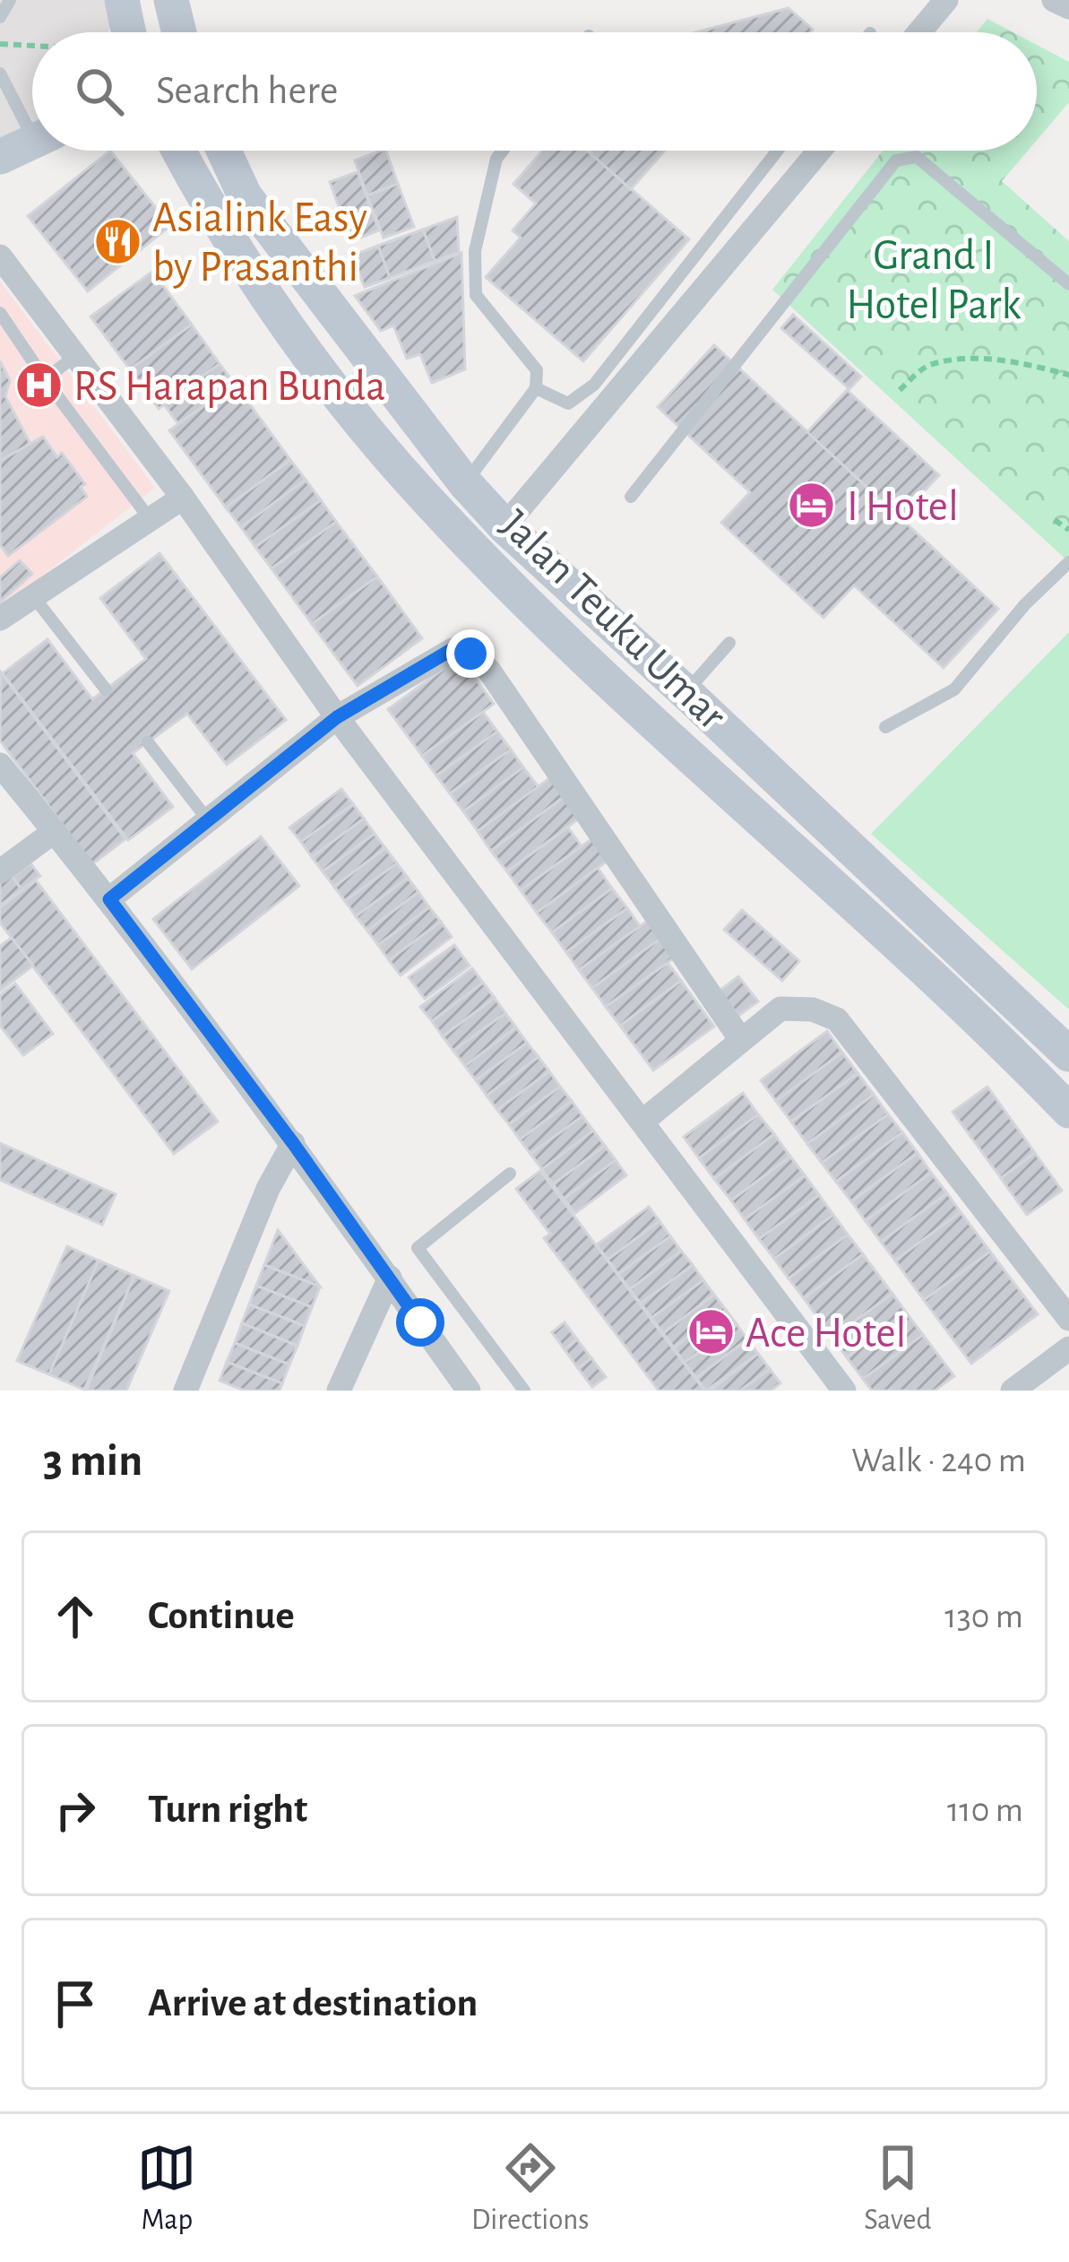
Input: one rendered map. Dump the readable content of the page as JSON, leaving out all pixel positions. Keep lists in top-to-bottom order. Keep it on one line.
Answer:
{"streets":{"main road":["Jalan Teuku Umar"]},"parks":["Grand I Hotel Park"],"places":{"restaurant":["Asialink Easy by Prasanthi"],"hospital":["RS Harapan Bunda"],"hotel":["I Hotel","Ace Hotel"]},"page":{"search":"Search here","heading":["3 min","Walk · 240 m"],"list":[["Continue","130 m"],["Turn right","110 m"],"Arrive at destination"],"nav":["Map","Directions","Saved"]}}
